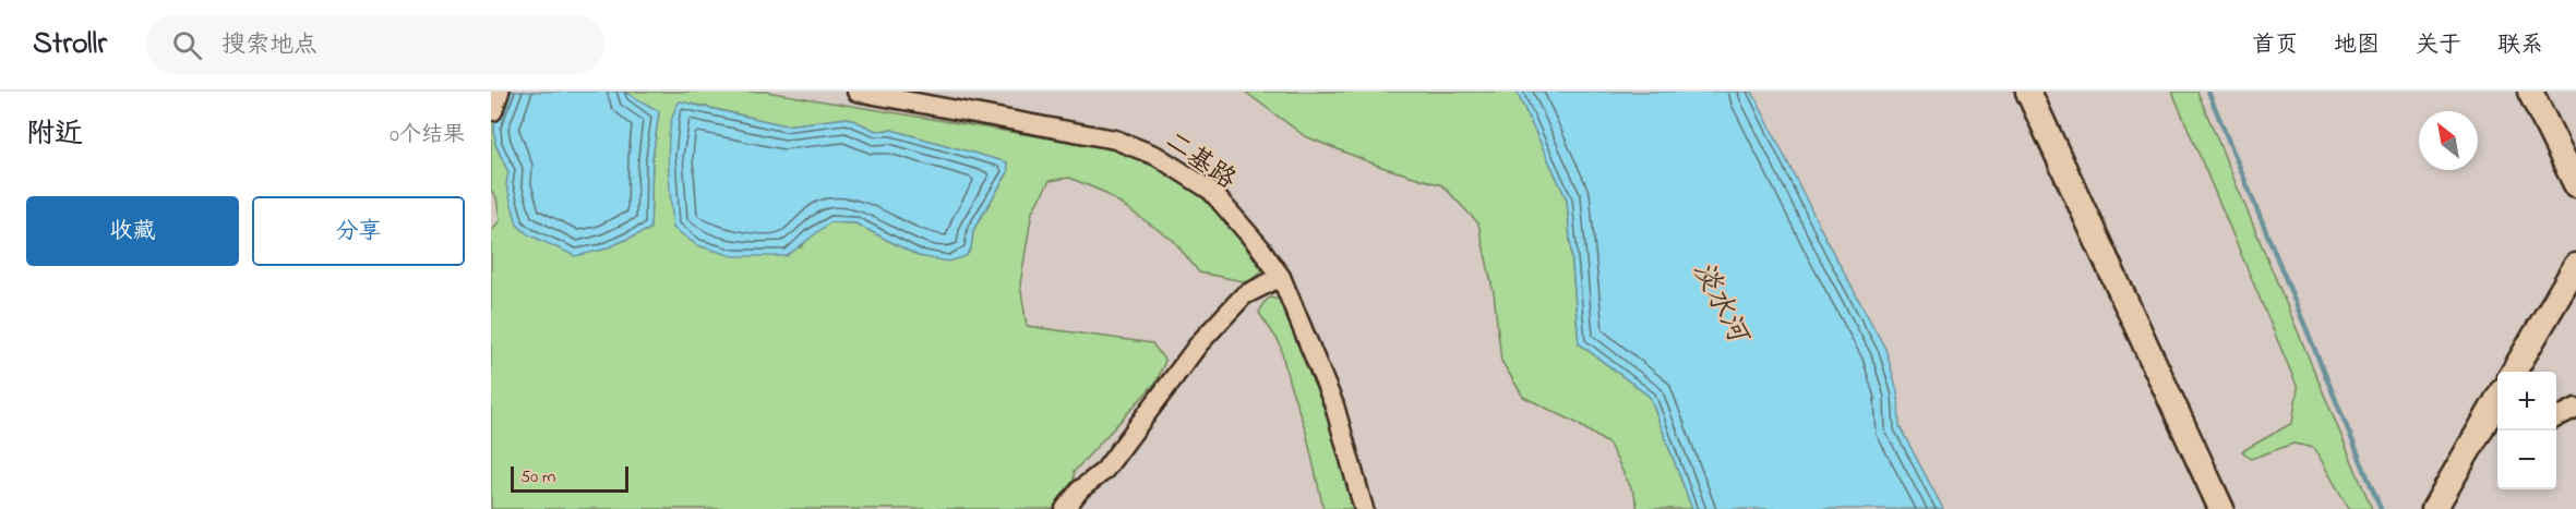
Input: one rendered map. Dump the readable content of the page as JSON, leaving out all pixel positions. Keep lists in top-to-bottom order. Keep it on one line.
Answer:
{"streets":{"street":["二基路"]},"water":["淡水河"],"scale_bar":"50 m","north":"top left","page":{"header":"Strollr","search":"搜索地点","nav":["首页","地图","关于","联系"],"heading":["附近","0个结果"],"buttons":["收藏","分享"],"map_buttons":["+","−"],"scale":"50 m"}}
